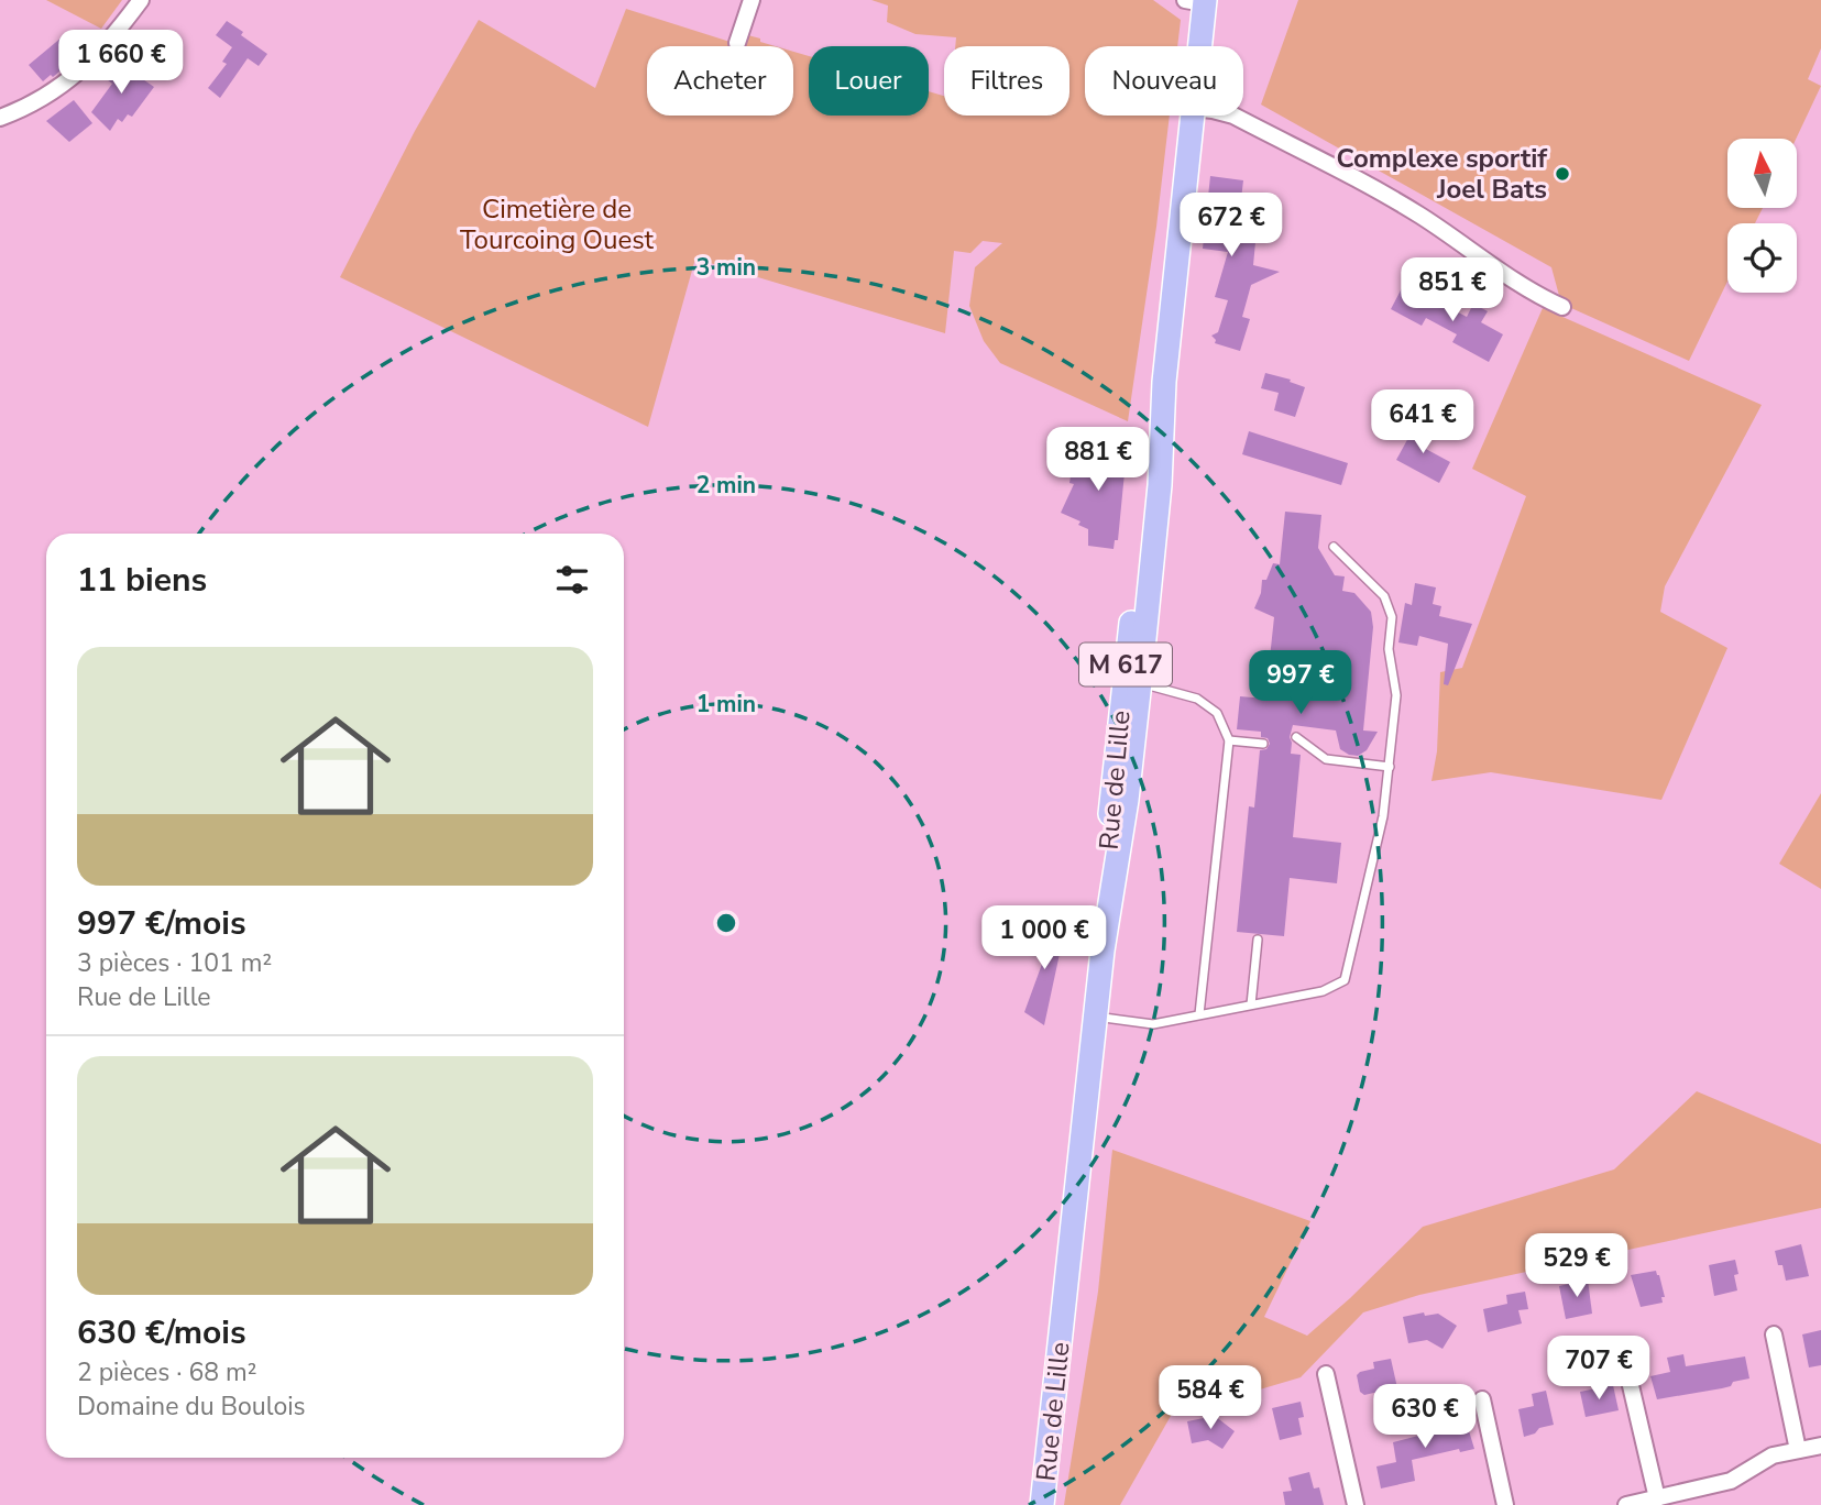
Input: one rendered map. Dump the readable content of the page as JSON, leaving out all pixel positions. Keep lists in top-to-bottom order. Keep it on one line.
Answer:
{"streets":{"main road":["M 617","Rue de Lille"]},"parks":["Cimetière de Tourcoing Ouest"],"places":["Complexe sportif Joel Bats"],"north":"top","page":{"price":["1 660 €","672 €","851 €","641 €","881 €","997 €","1 000 €","529 €","707 €","584 €","630 €"],"chip":["Acheter","Louer","Filtres","Nouveau"],"heading":"11 biens","list":[{"name":"997 €/mois","note":"3 pièces · 101 m² · Rue de Lille"},{"name":"630 €/mois","note":"2 pièces · 68 m² · Domaine du Boulois"}]},"rings":["3 min","2 min","1 min"]}
